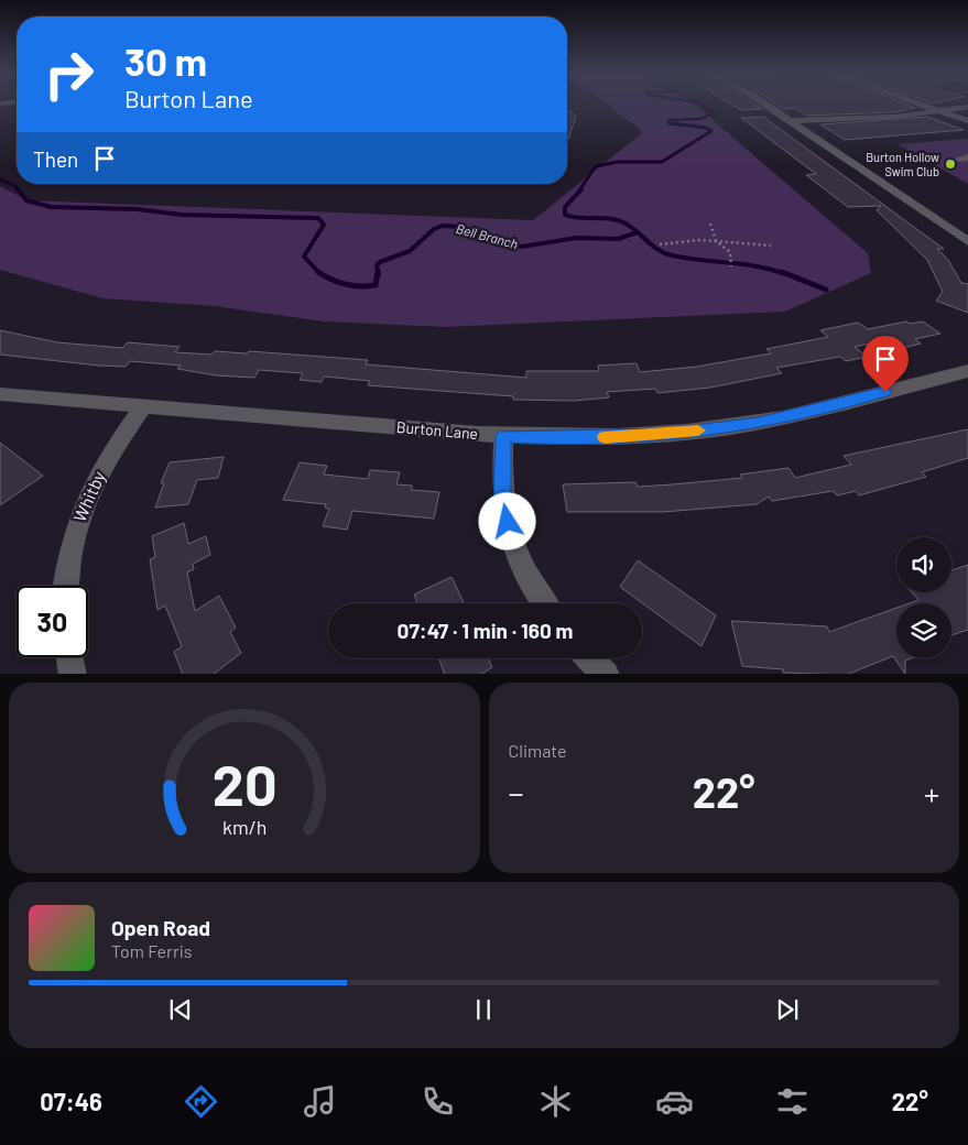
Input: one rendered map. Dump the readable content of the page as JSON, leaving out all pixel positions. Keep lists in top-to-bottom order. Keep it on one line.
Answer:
{"streets":{"street":["Burton Lane","Whitby"]},"crossings":[["Burton Lane","Whitby"]],"water":["Bell Branch"],"places":["Burton Hollow Swim Club"],"page":{"turn":["30 m","Burton Lane"],"then":"Then","limit":"30","trip":"07:47 · 1 min · 160 m","tile":"Climate","heat":["−","22°","+"],"song":["Open Road","Tom Ferris"],"tabs":["07:46","22°"],"gauge":["20","km/h"]}}
